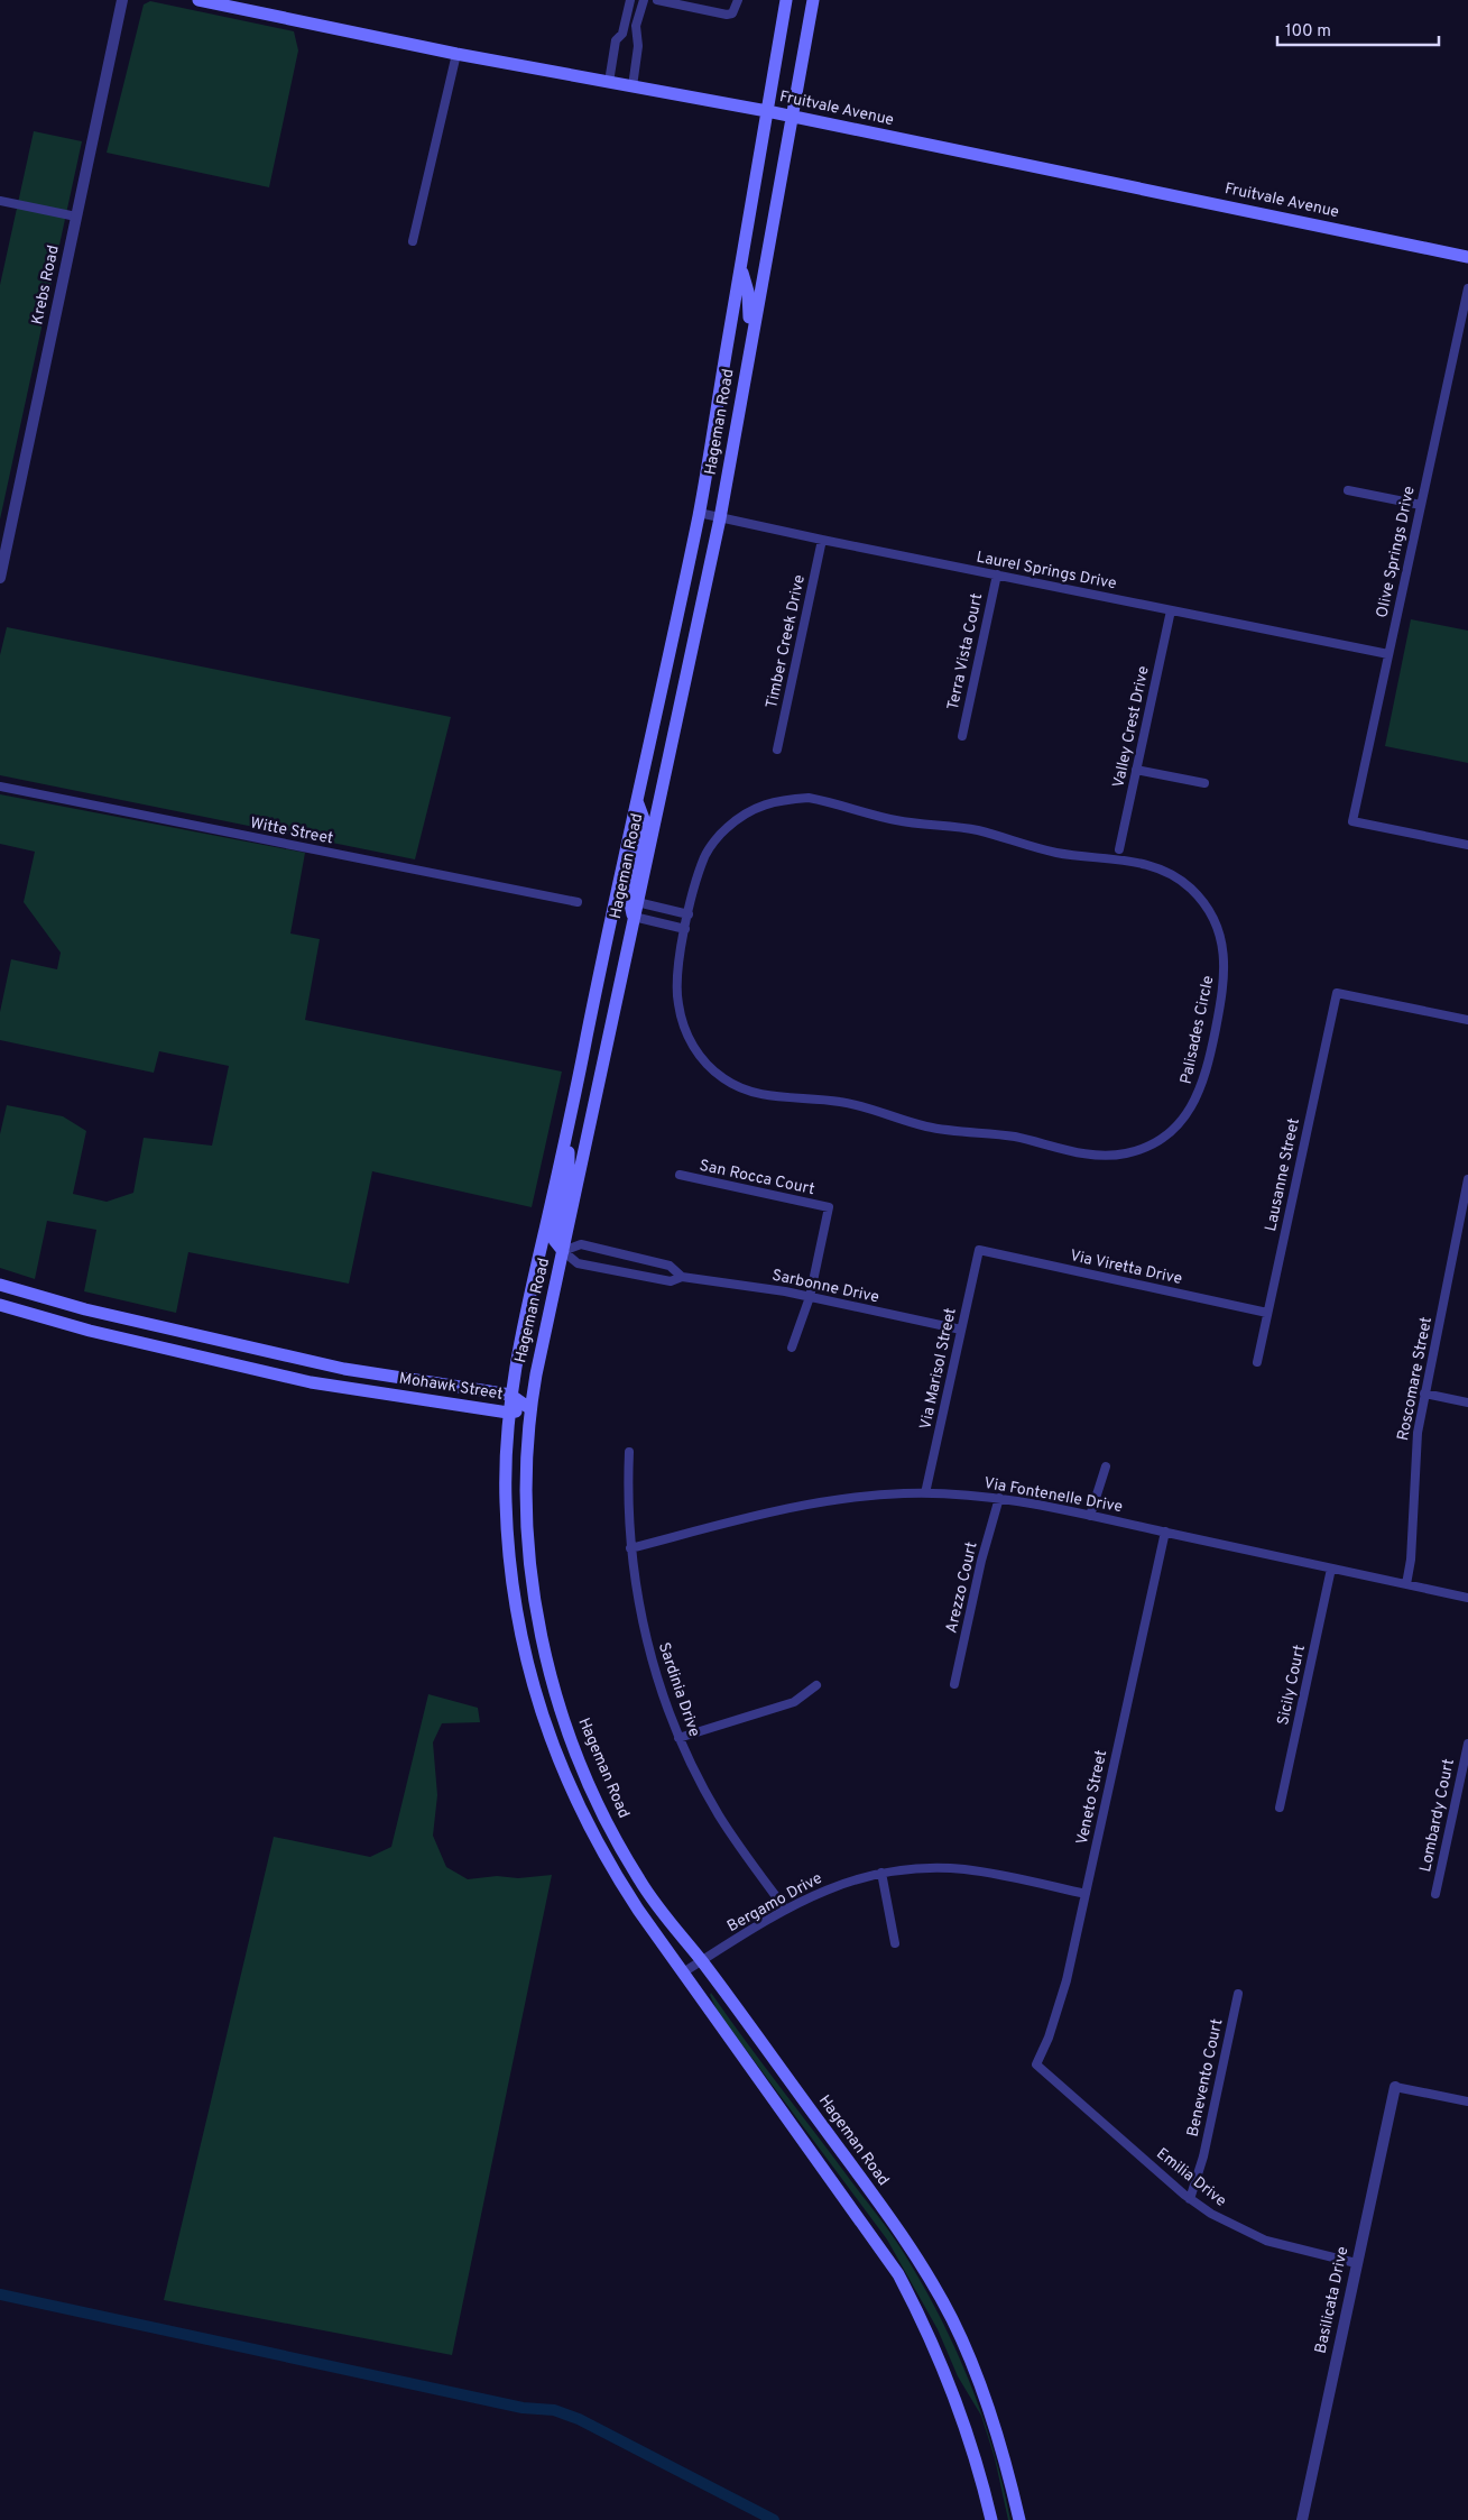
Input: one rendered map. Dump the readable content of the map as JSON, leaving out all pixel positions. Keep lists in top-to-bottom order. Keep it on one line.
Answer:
{"streets":{"main road":["Fruitvale Avenue","Hageman Road","Mohawk Street"],"street":["Krebs Road","Olive Springs Drive","Laurel Springs Drive","Timber Creek Drive","Terra Vista Court","Valley Crest Drive","Witte Street","Palisades Circle","Lausanne Street","San Rocca Court","Via Viretta Drive","Sarbonne Drive","Via Marisol Street","Roscomare Street","Via Fontenelle Drive","Arezzo Court","Sicily Court","Sardinia Drive","Veneto Street","Lombardy Court","Bergamo Drive","Benevento Court","Emilia Drive","Basilicata Drive"]},"crossings":[["Fruitvale Avenue","Hageman Road"],["Hageman Road","Laurel Springs Drive"],["Hageman Road","Sarbonne Drive"],["Hageman Road","Mohawk Street"],["Hageman Road","Bergamo Drive"],["Olive Springs Drive","Laurel Springs Drive"],["Laurel Springs Drive","Timber Creek Drive"],["Laurel Springs Drive","Terra Vista Court"],["Laurel Springs Drive","Valley Crest Drive"],["Lausanne Street","Via Viretta Drive"],["San Rocca Court","Sarbonne Drive"],["Via Viretta Drive","Via Marisol Street"],["Sarbonne Drive","Via Marisol Street"],["Via Marisol Street","Via Fontenelle Drive"],["Roscomare Street","Via Fontenelle Drive"],["Via Fontenelle Drive","Arezzo Court"],["Via Fontenelle Drive","Sicily Court"],["Via Fontenelle Drive","Sardinia Drive"],["Via Fontenelle Drive","Veneto Street"],["Sardinia Drive","Bergamo Drive"],["Veneto Street","Bergamo Drive"],["Veneto Street","Emilia Drive"],["Benevento Court","Emilia Drive"],["Emilia Drive","Basilicata Drive"]],"scale_bar":"100 m"}
